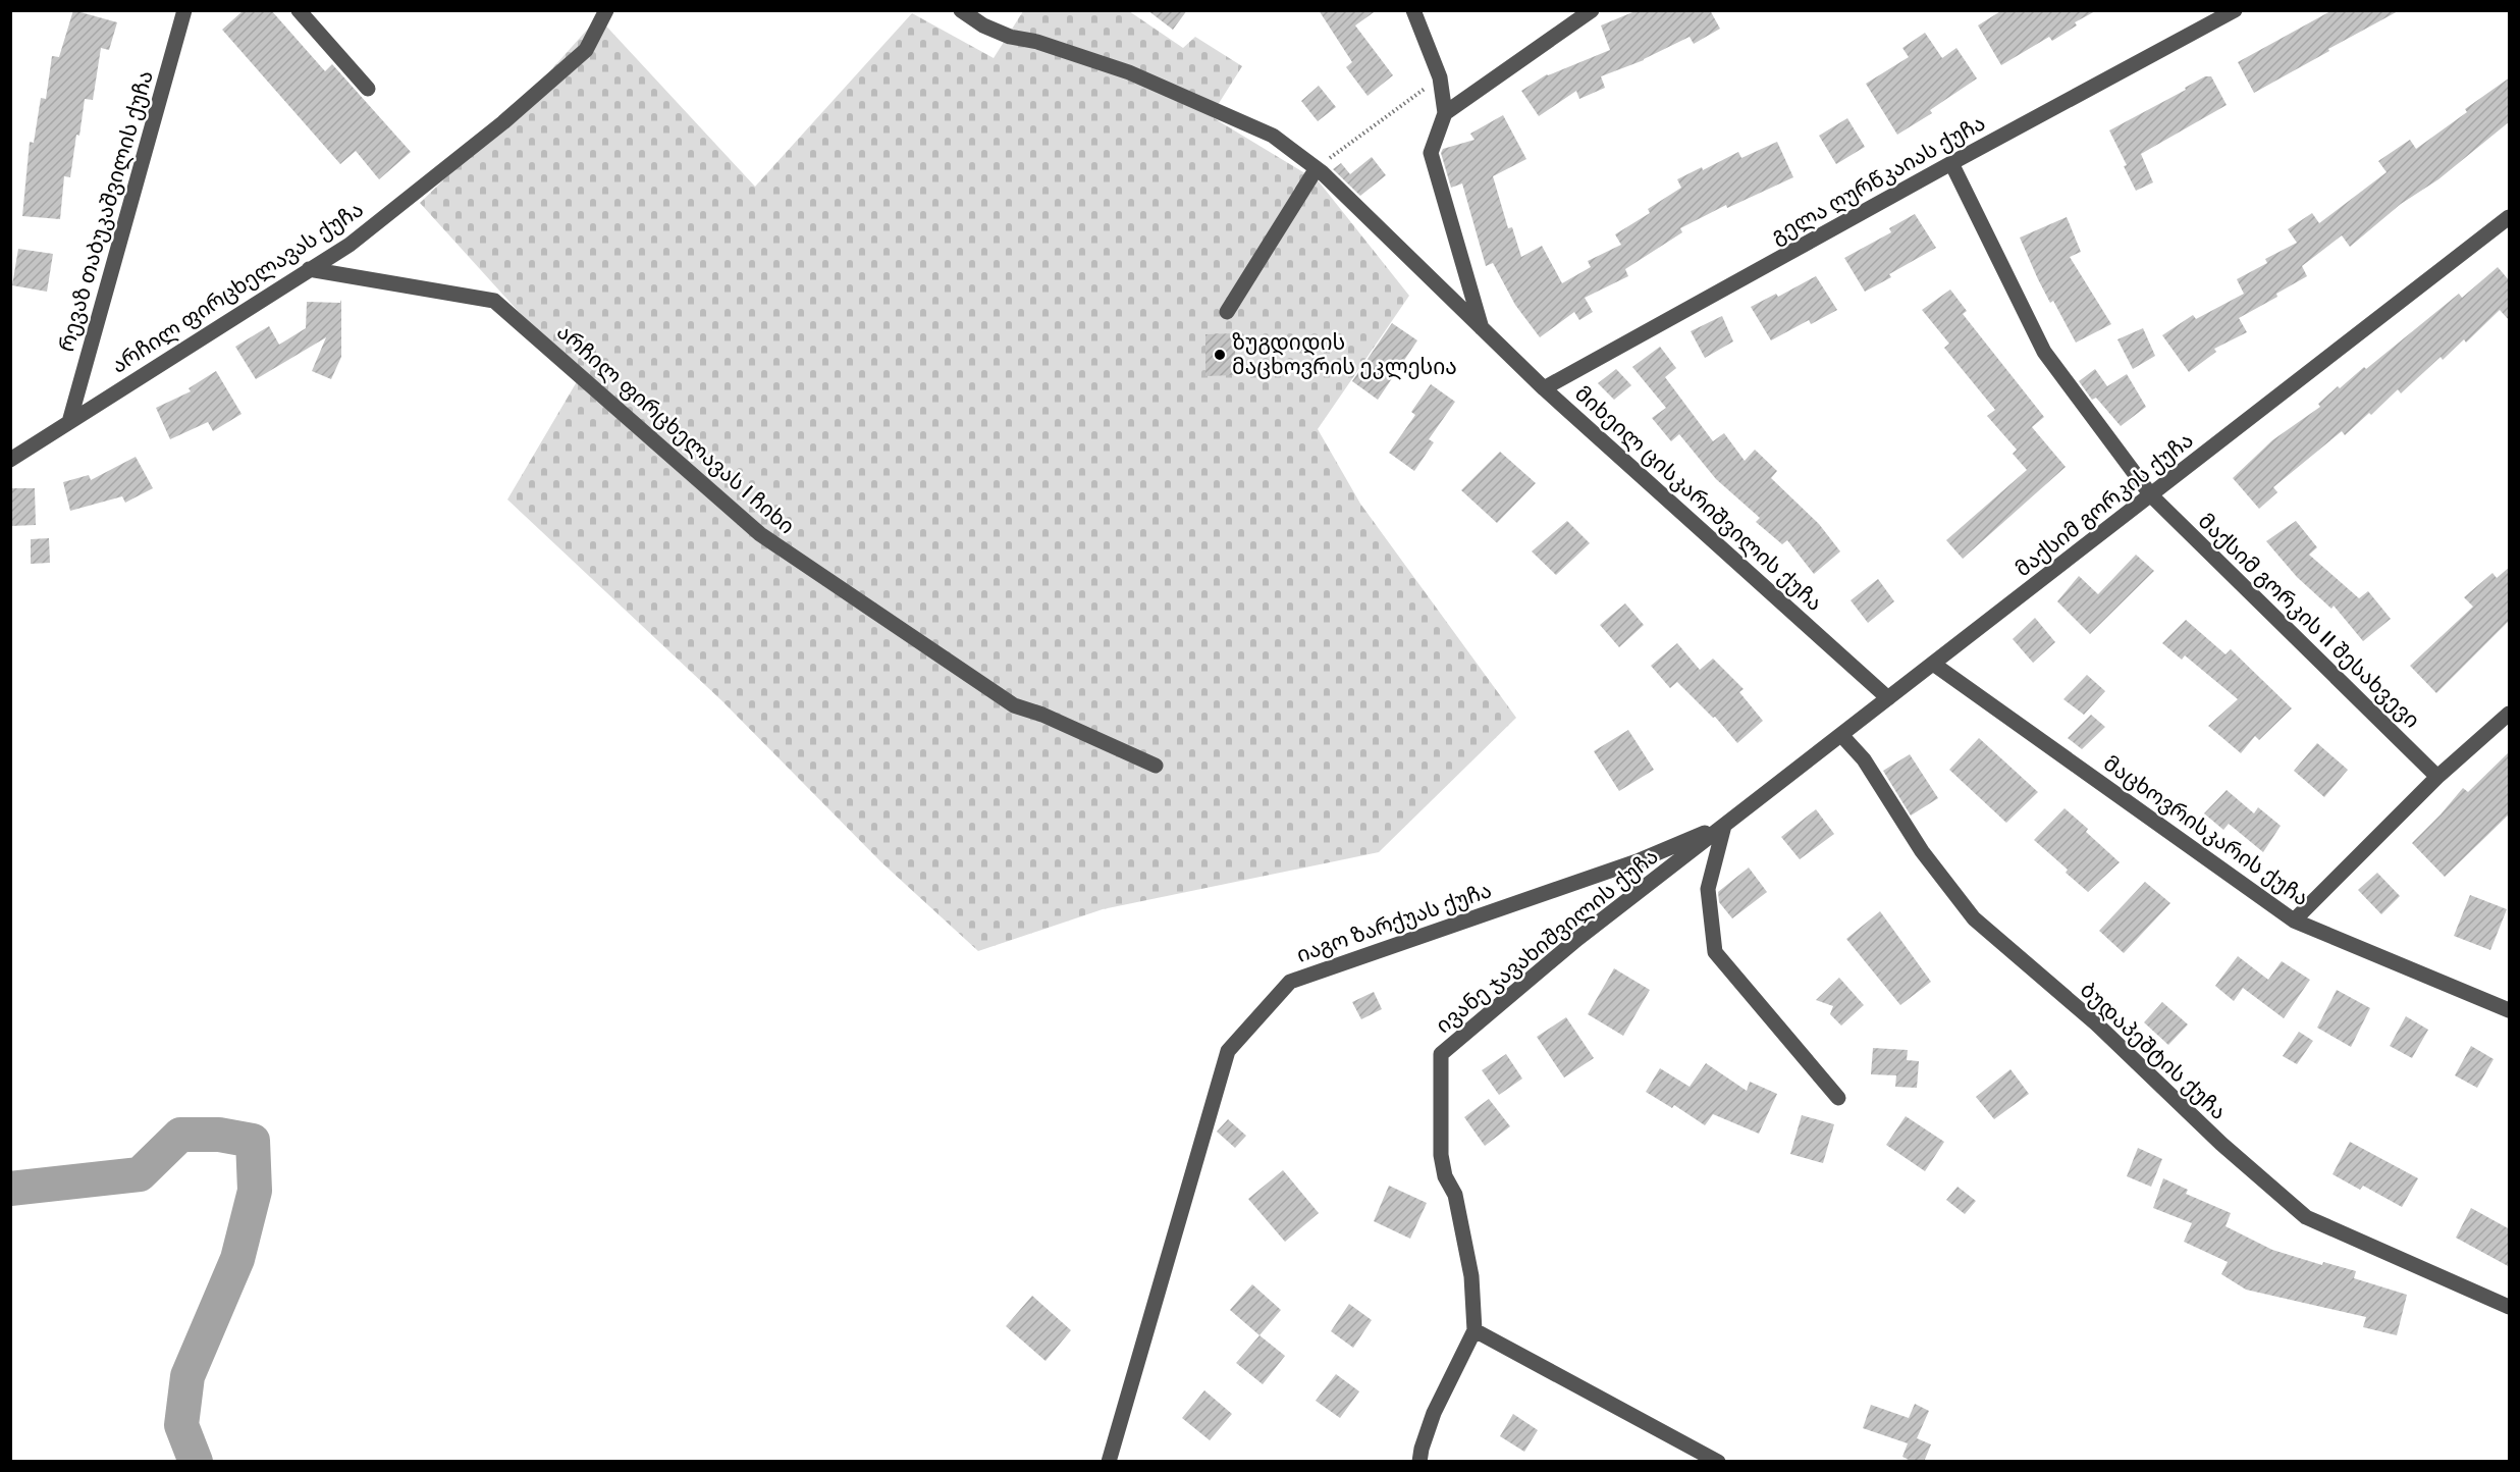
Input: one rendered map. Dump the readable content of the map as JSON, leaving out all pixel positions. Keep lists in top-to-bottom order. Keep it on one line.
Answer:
{"streets":{"street":["გელა ღურწკაიას ქუჩა","რევაზ თაბუკაშვილის ქუჩა","არჩილ ფირცხელავას ქუჩა","არჩილ ფირცხელავას I ჩიხი","მიხეილ ცისკარიშვილის ქუჩა","მაქსიმ გორკის ქუჩა","მაქსიმ გორკის II შესახვევი","მაცხოვრისკარის ქუჩა","იაგო ზარქუას ქუჩა","ივანე ჯავახიშვილის ქუჩა","ბუდაპეშტის ქუჩა"]},"crossings":[["გელა ღურწკაიას ქუჩა","მიხეილ ცისკარიშვილის ქუჩა"],["გელა ღურწკაიას ქუჩა","მაქსიმ გორკის II შესახვევი"],["რევაზ თაბუკაშვილის ქუჩა","არჩილ ფირცხელავას ქუჩა"],["არჩილ ფირცხელავას ქუჩა","არჩილ ფირცხელავას I ჩიხი"],["მიხეილ ცისკარიშვილის ქუჩა","მაქსიმ გორკის ქუჩა"],["მაქსიმ გორკის ქუჩა","მაქსიმ გორკის II შესახვევი"],["მაქსიმ გორკის ქუჩა","მაცხოვრისკარის ქუჩა"],["მაქსიმ გორკის ქუჩა","იაგო ზარქუას ქუჩა"],["მაქსიმ გორკის ქუჩა","ივანე ჯავახიშვილის ქუჩა"],["მაქსიმ გორკის ქუჩა","ბუდაპეშტის ქუჩა"],["იაგო ზარქუას ქუჩა","ივანე ჯავახიშვილის ქუჩა"]],"places":["ზუგდიდის მაცხოვრის ეკლესია"]}
